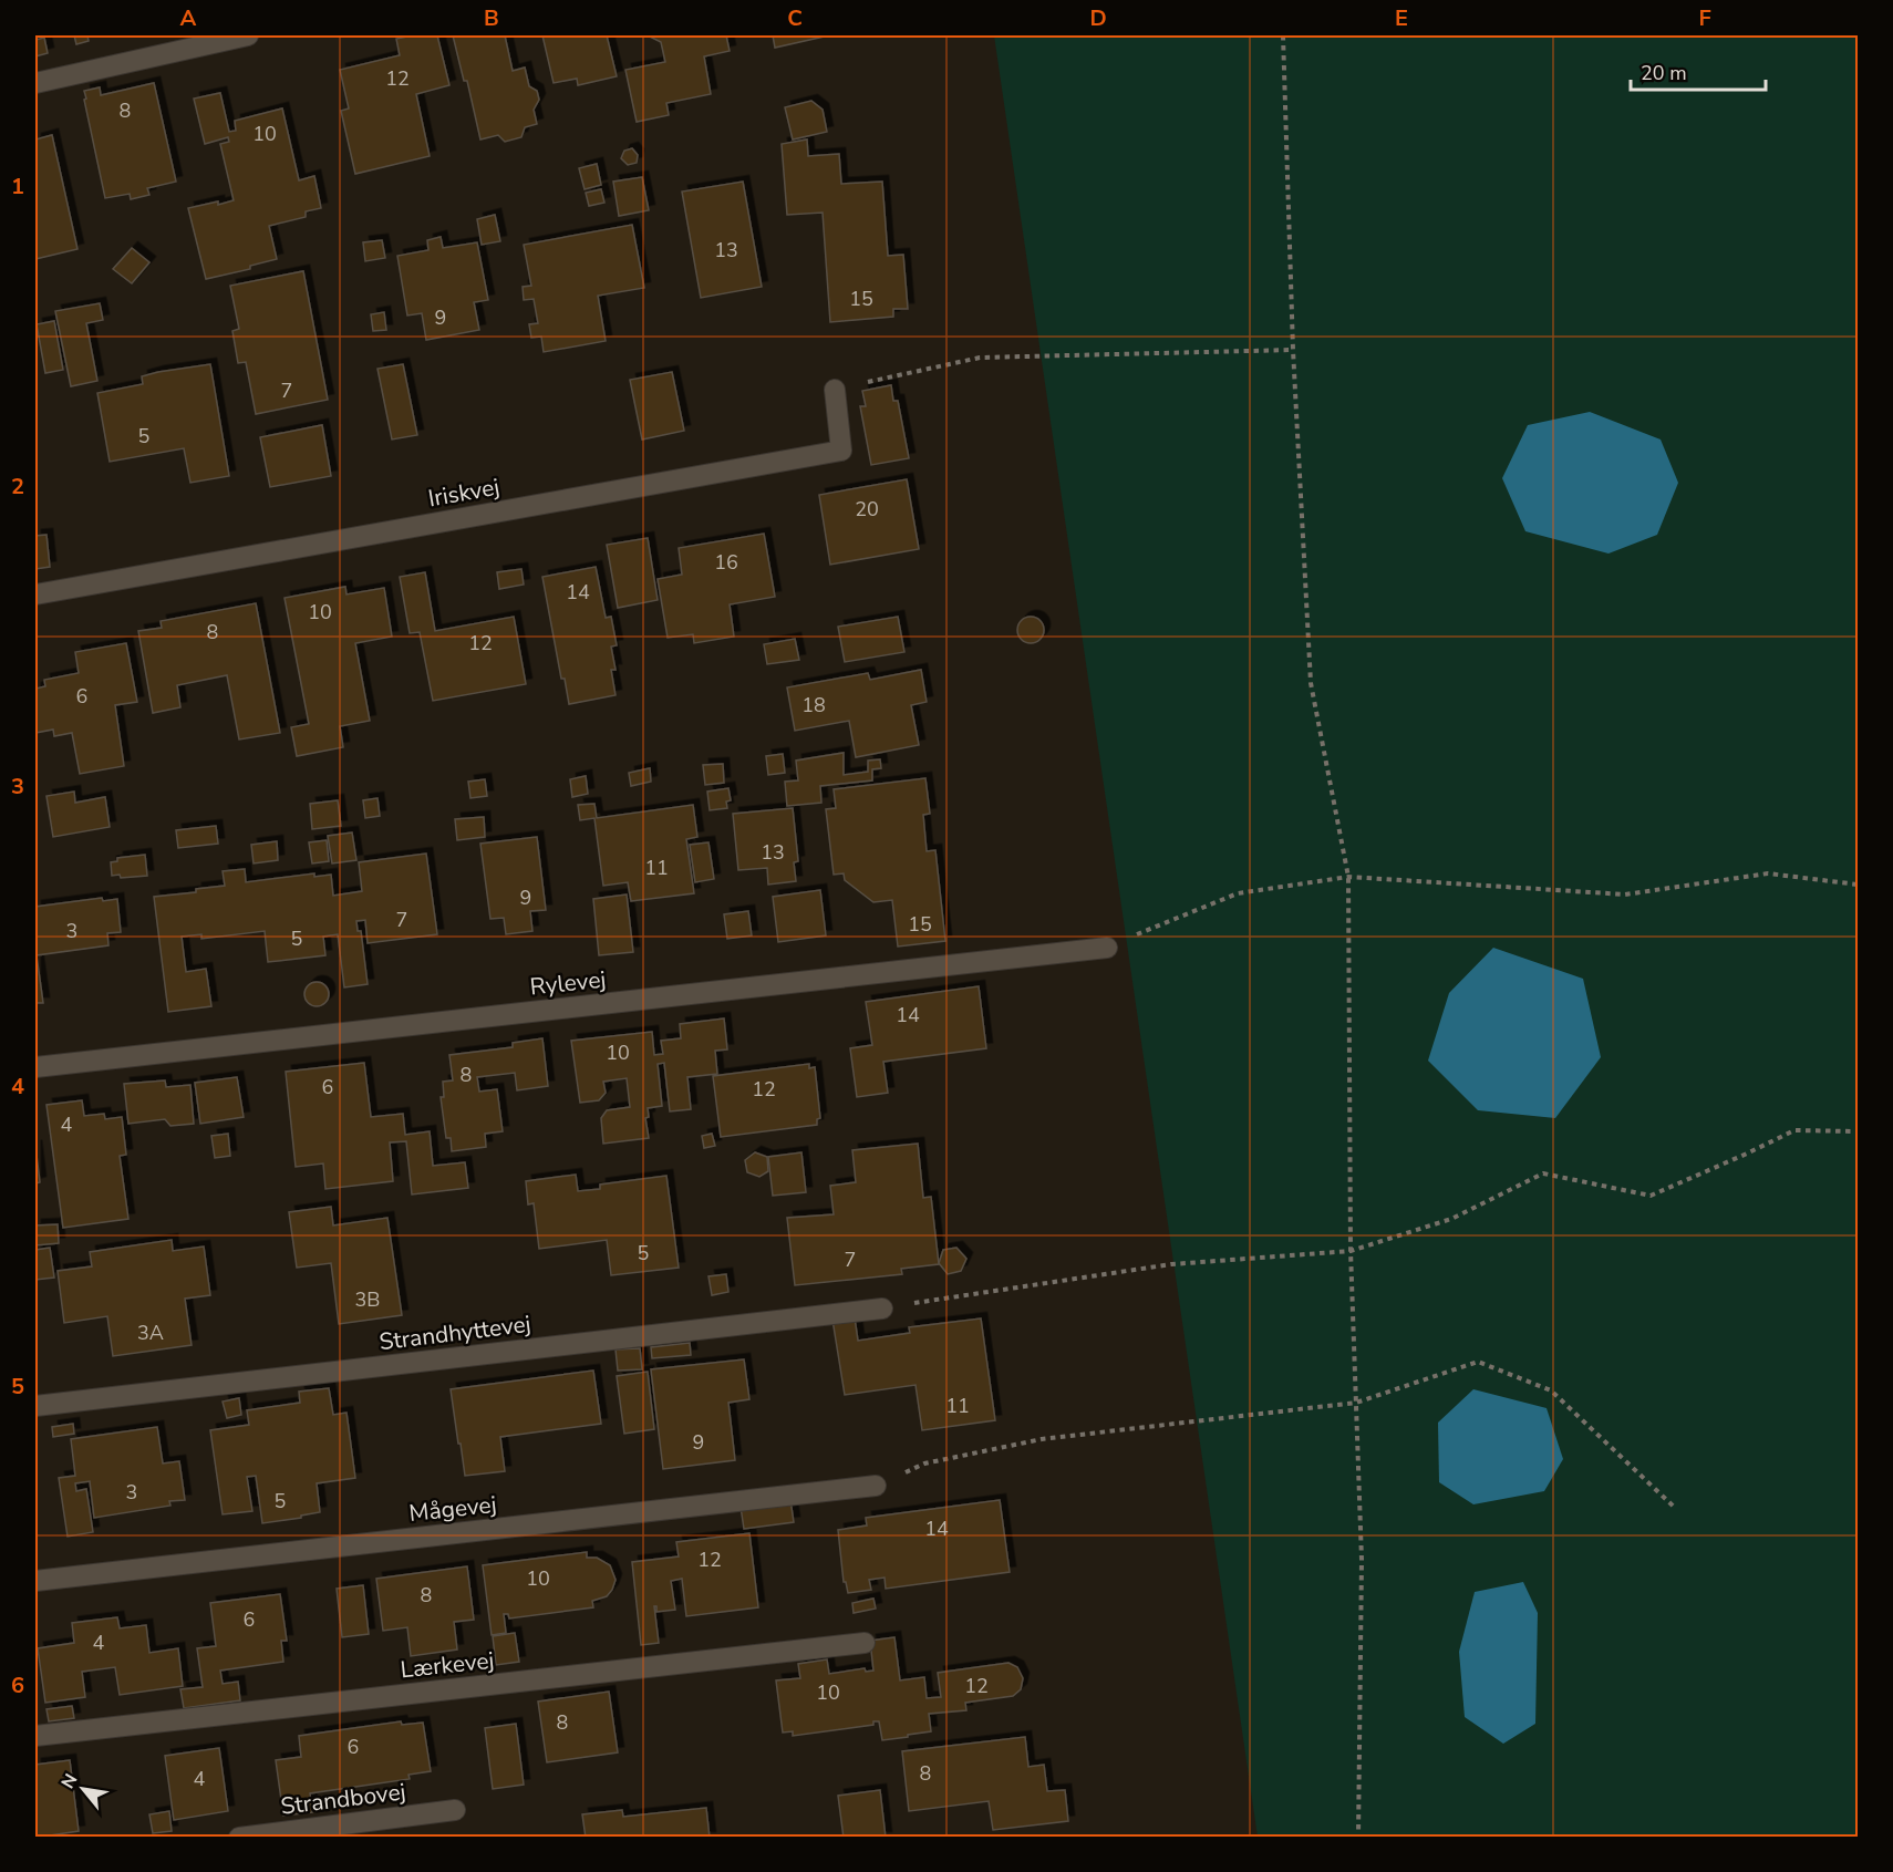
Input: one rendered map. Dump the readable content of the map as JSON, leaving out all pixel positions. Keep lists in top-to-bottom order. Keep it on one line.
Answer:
{"streets":{"street":["Iriskvej","Rylevej","Strandhyttevej","Mågevej","Lærkevej","Strandbovej"]},"house_numbers":["12","8","10","13","15","9","7","5","20","16","14","10","8","12","6","18","13","11","9","7","15","3","5","14","10","8","6","12","4","5","7","3B","3A","11","9","3","5","14","12","10","8","6","4","12","10","8","6","8","4"],"scale_bar":"20 m","north":"top left","grid":{"columns":["A","B","C","D","E","F"],"rows":["1","2","3","4","5","6"]}}
